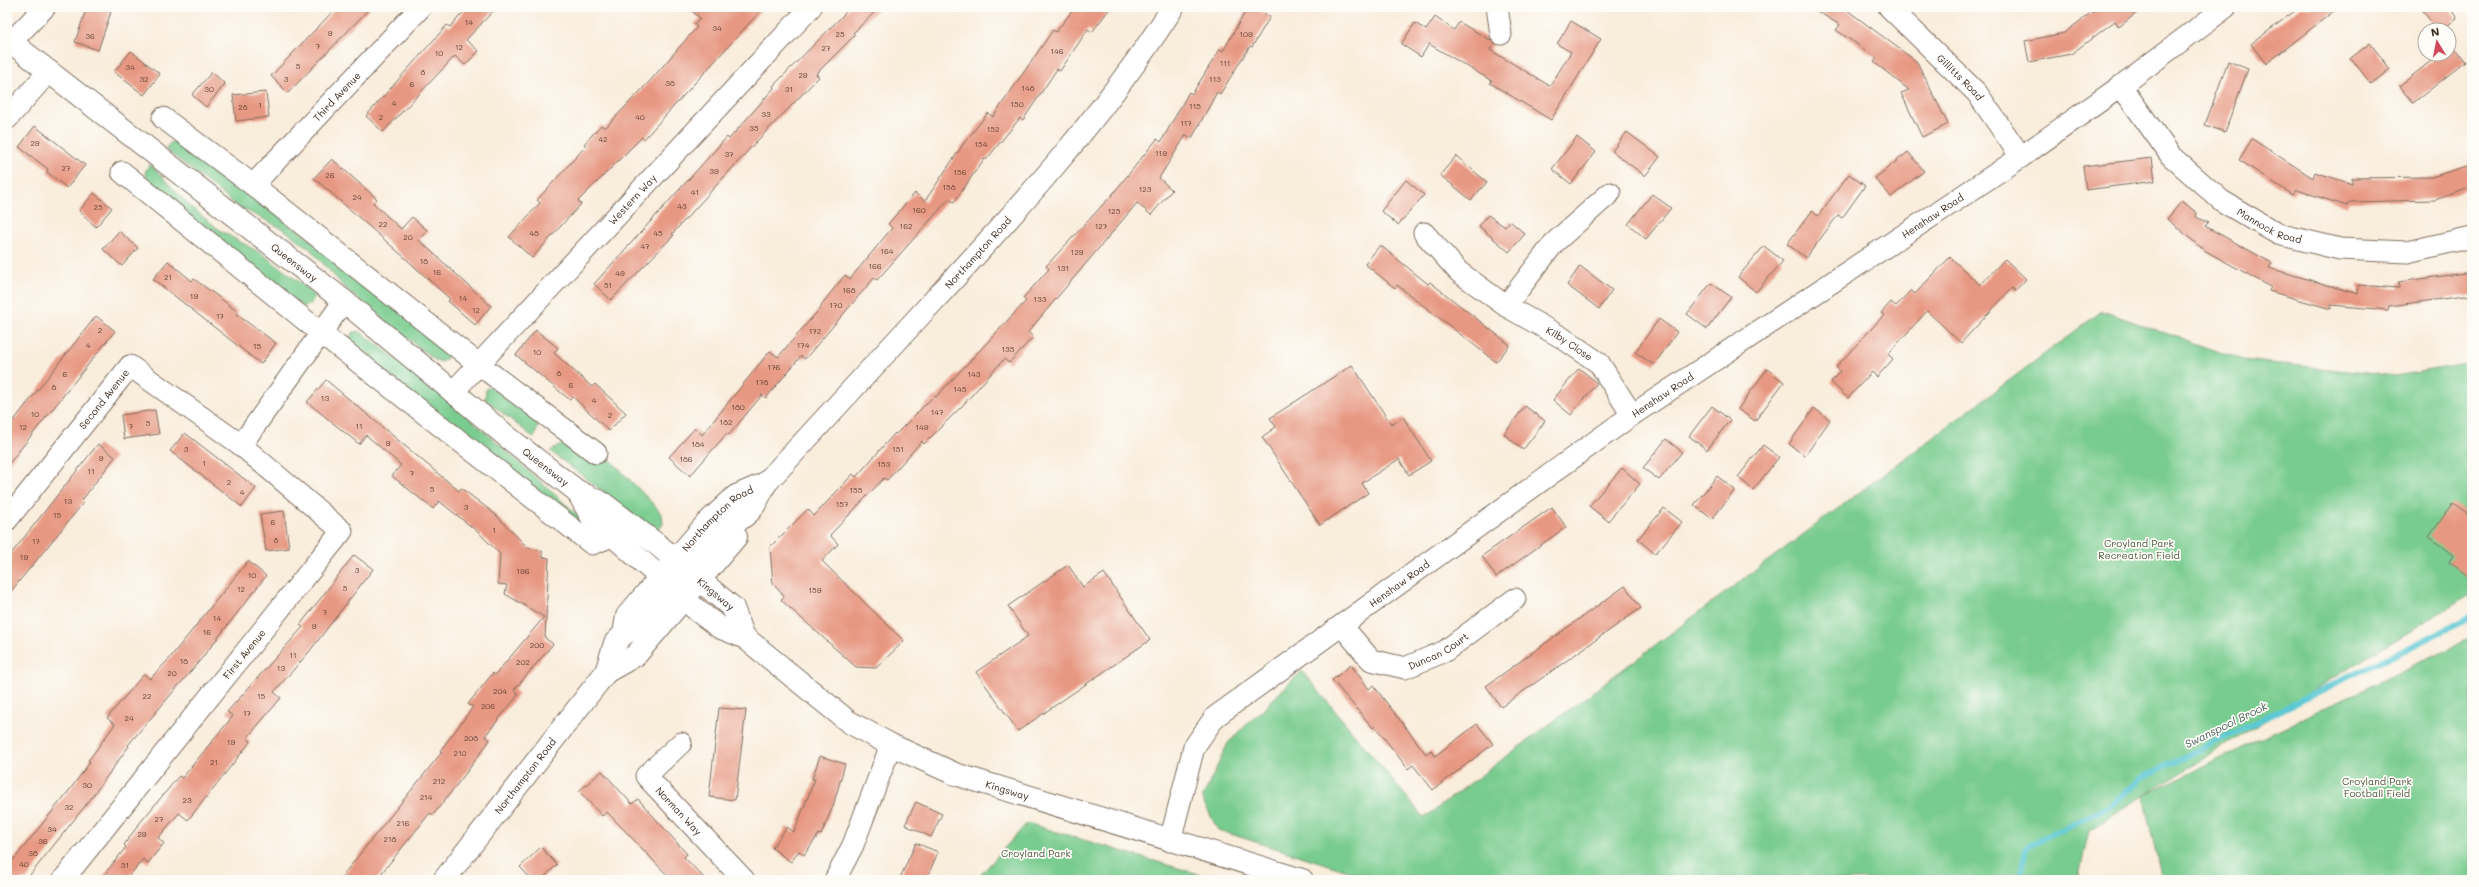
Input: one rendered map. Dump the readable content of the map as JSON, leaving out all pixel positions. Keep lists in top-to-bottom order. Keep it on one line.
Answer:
{"streets":{"street":["Gillitts Road","Third Avenue","Western Way","Henshaw Road","Mannock Road","Northampton Road","Queensway","Kilby Close","Second Avenue","Kingsway","Duncan Court","First Avenue","Norman Way"]},"crossings":[["Gillitts Road","Henshaw Road"],["Western Way","Queensway"],["Henshaw Road","Mannock Road"],["Henshaw Road","Kilby Close"],["Henshaw Road","Kingsway"],["Henshaw Road","Duncan Court"],["Northampton Road","Queensway"],["Northampton Road","Kingsway"],["Queensway","Kingsway"],["Second Avenue","First Avenue"]],"water":["Swanspool Brook"],"parks":["Croyland Park Recreation Field","Croyland Park Football Field","Croyland Park"],"house_numbers":["14","34","9","25","109","36","7","12","27","146","10","111","5","34","8","29","32","3","113","38","6","148","30","31","4","150","1","115","28","33","2","40","117","35","152","42","29","154","119","37","27","39","156","26","158","123","41","24","43","25","160","125","22","162","127","48","45","20","47","164","129","18","166","131","16","49","21","51","168","19","14","133","170","12","17","2","172","4","174","15","135","10","176","8","6","143","178","6","8","145","13","4","180","147","10","2","182","5","7","11","12","149","9","184","3","151","9","186","1","153","11","7","2","5","155","4","13","157","3","15","6","1","8","17","19","3","196","10","5","12","159","7","14","9","16","200","11","18","202","13","20","204","22","15","206","17","24","208","19","210","21","212","30","214","23","32","27","216","34","29","218","36","38","40","31"],"north":"top"}
